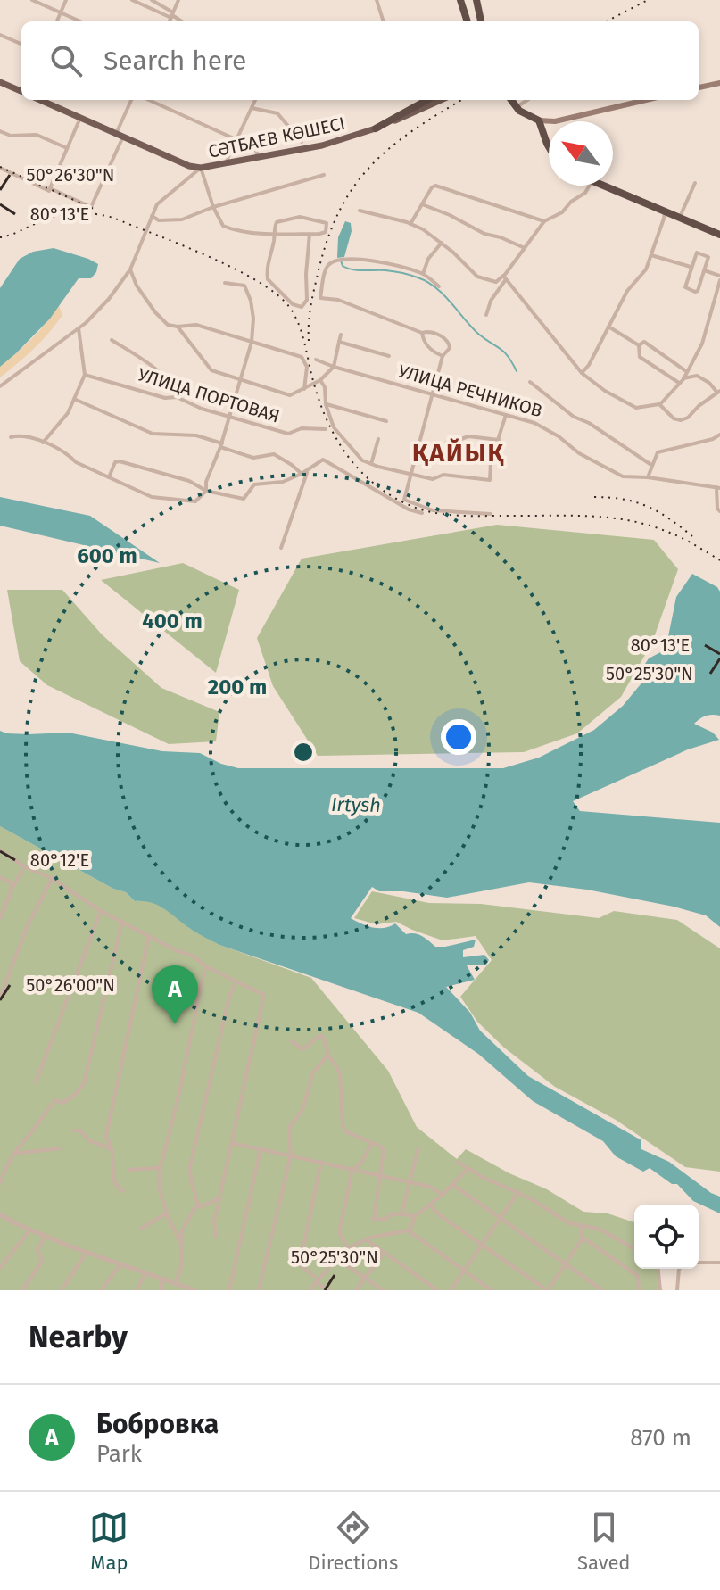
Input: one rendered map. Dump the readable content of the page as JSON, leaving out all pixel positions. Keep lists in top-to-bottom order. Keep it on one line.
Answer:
{"streets":{"main road":["СӘТБАЕВ КӨШЕСІ"],"street":["УЛИЦА РЕЧНИКОВ","УЛИЦА ПОРТОВАЯ"]},"districts":["ҚАЙЫҚ"],"water":["Irtysh"],"north":"top left","page":{"search":"Search here","pins":"A","heading":"Nearby","list":[{"mark":"A","name":"Бобровка","note":"Park","value":"870 m"}],"nav":["Map","Directions","Saved"]},"coordinates":["50°26'30\"N","80°13'E","50°25'30\"N","80°12'E","50°26'00\"N"],"rings":["600 m","400 m","200 m"]}
